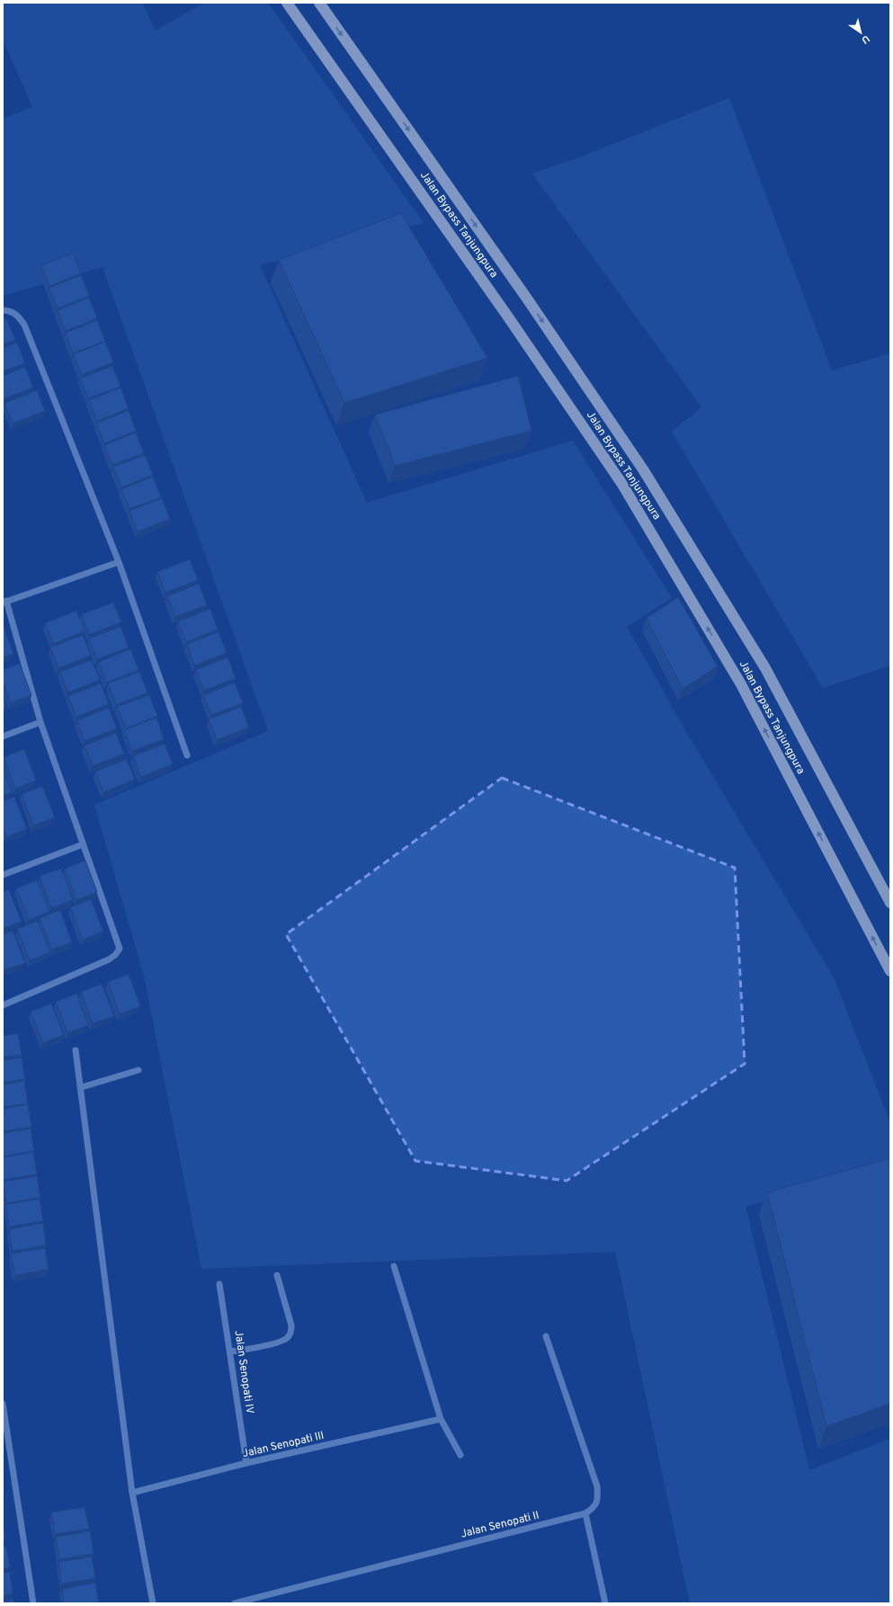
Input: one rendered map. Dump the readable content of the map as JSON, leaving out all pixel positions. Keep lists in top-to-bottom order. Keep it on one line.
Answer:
{"streets":{"highway":["Jalan Bypass Tanjungpura"],"street":["Jalan Senopati IV","Jalan Senopati III","Jalan Senopati II"]},"crossings":[["Jalan Senopati IV","Jalan Senopati III"]],"north":"bottom right"}
